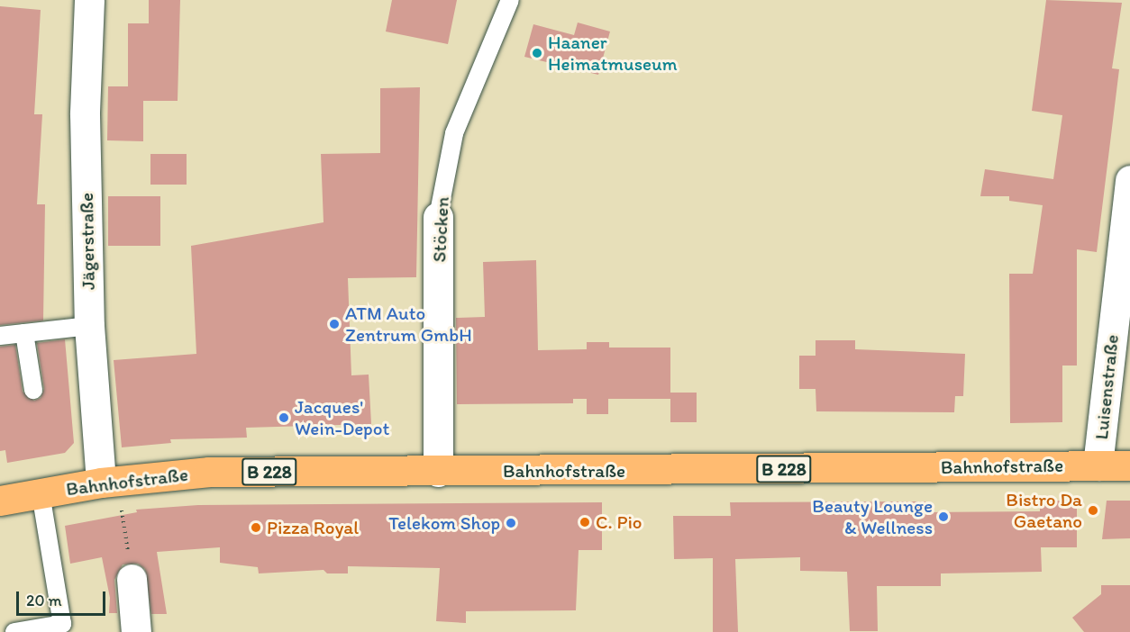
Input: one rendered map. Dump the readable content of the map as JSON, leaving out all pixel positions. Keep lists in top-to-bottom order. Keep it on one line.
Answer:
{"streets":{"main road":["Bahnhofstraße","B 228"],"street":["Stöcken","Jägerstraße","Luisenstraße"]},"crossings":[["Stöcken","Bahnhofstraße"],["Jägerstraße","Bahnhofstraße"],["Luisenstraße","Bahnhofstraße"]],"places":["Haaner Heimatmuseum","ATM Auto Zentrum GmbH","Jacques' Wein-Depot","Bistro Da Gaetano","Beauty Lounge & Wellness","C. Pio","Telekom Shop","Pizza Royal"],"scale_bar":"20 m"}
